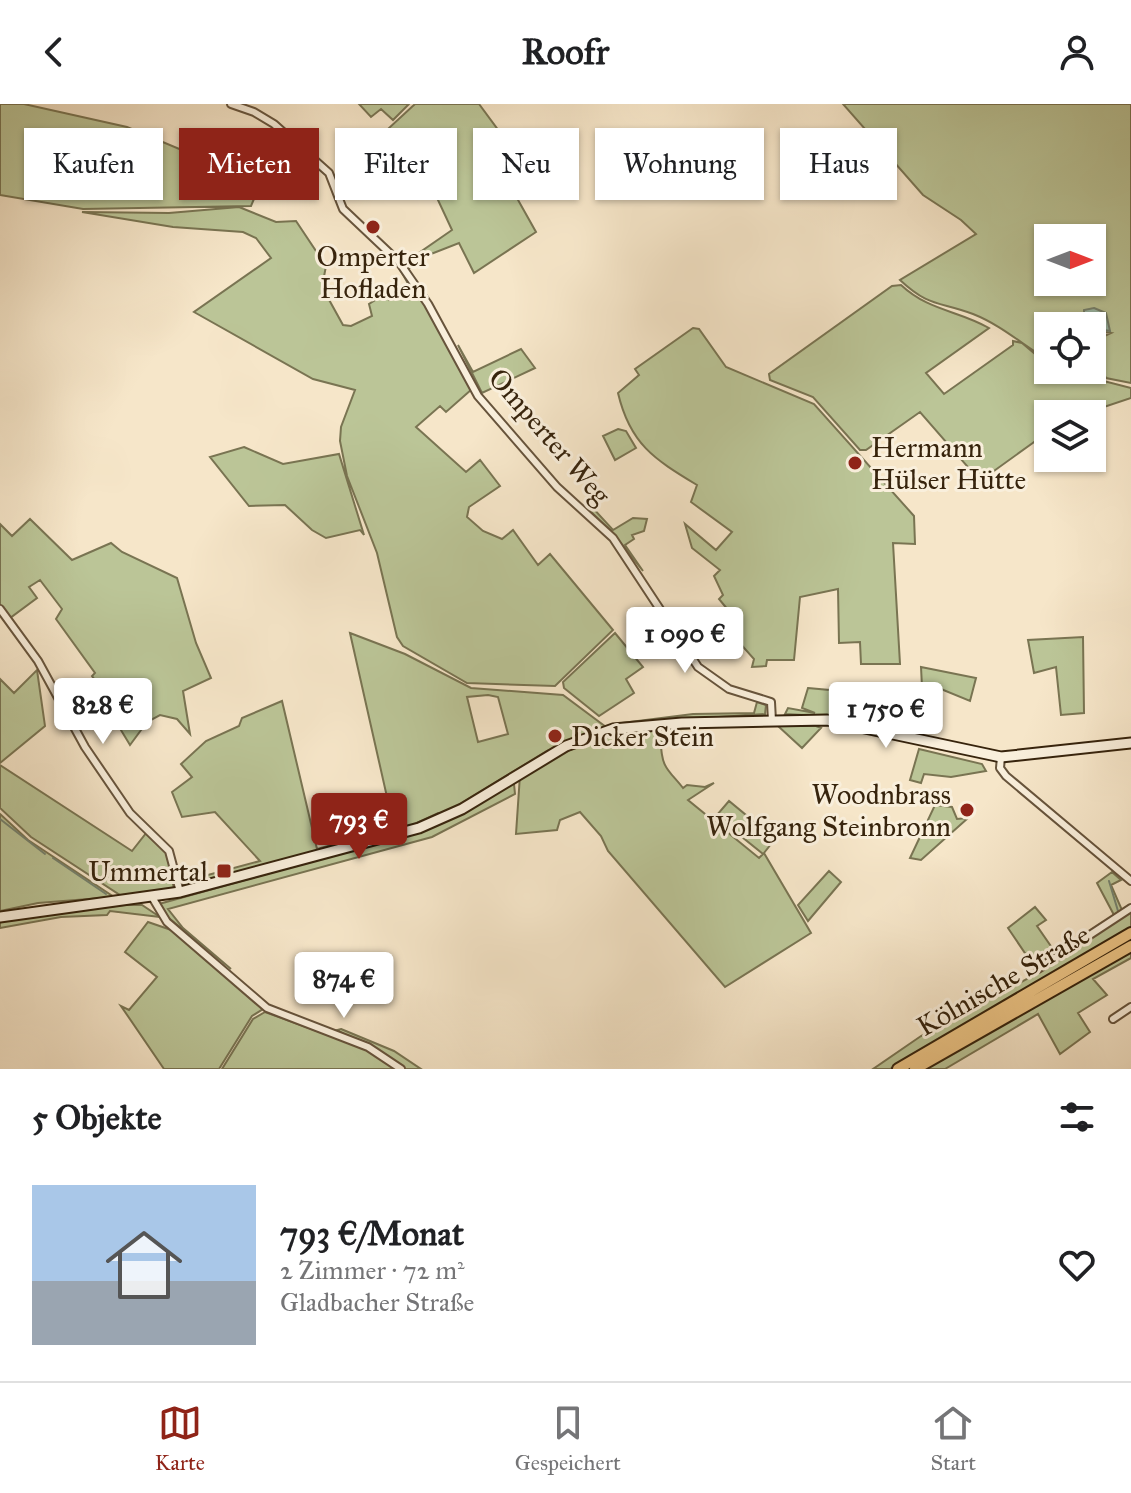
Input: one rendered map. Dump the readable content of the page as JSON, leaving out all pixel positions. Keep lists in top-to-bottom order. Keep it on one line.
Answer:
{"streets":{"main road":["Kölnische Straße"],"street":["Omperter Weg"]},"places":{"other":["Omperter Hofladen","Hermann Hülser Hütte","Dicker Stein","Woodnbrass Wolfgang Steinbronn"],"transit":["Ummertal"]},"north":"right","page":{"header":"Roofr","chip":["Kaufen","Mieten","Filter","Neu","Wohnung","Haus"],"price":["1 090 €","828 €","1 750 €","793 €","874 €"],"heading":"5 Objekte","list":[{"name":"793 €/Monat","note":"2 Zimmer · 72 m² · Gladbacher Straße"}],"tabs":["Karte","Gespeichert","Start"]}}
